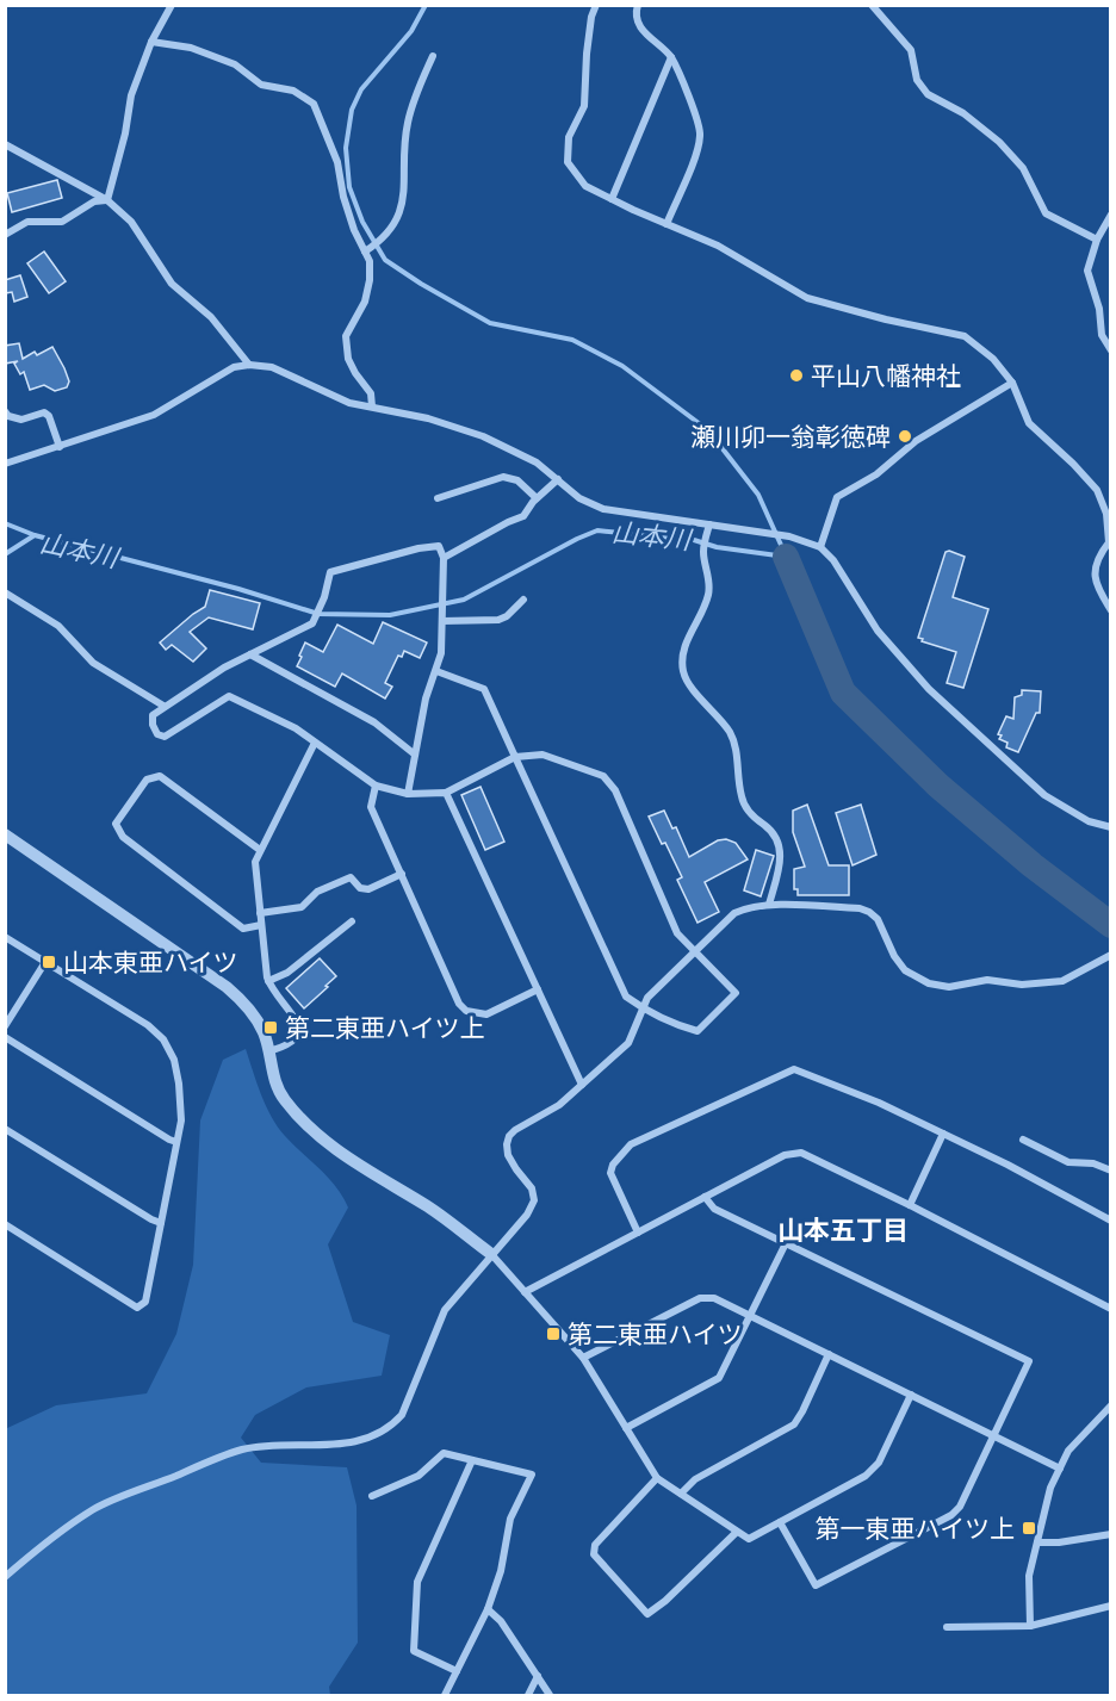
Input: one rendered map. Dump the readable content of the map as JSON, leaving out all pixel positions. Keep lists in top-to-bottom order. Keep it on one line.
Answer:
{"districts":["山本五丁目"],"water":["山本川"],"places":{"other":["平山八幡神社","瀬川卯一翁彰徳碑"],"transit":["山本東亜ハイツ","第二東亜ハイツ上","第二東亜ハイツ","第一東亜ハイツ上"]}}
